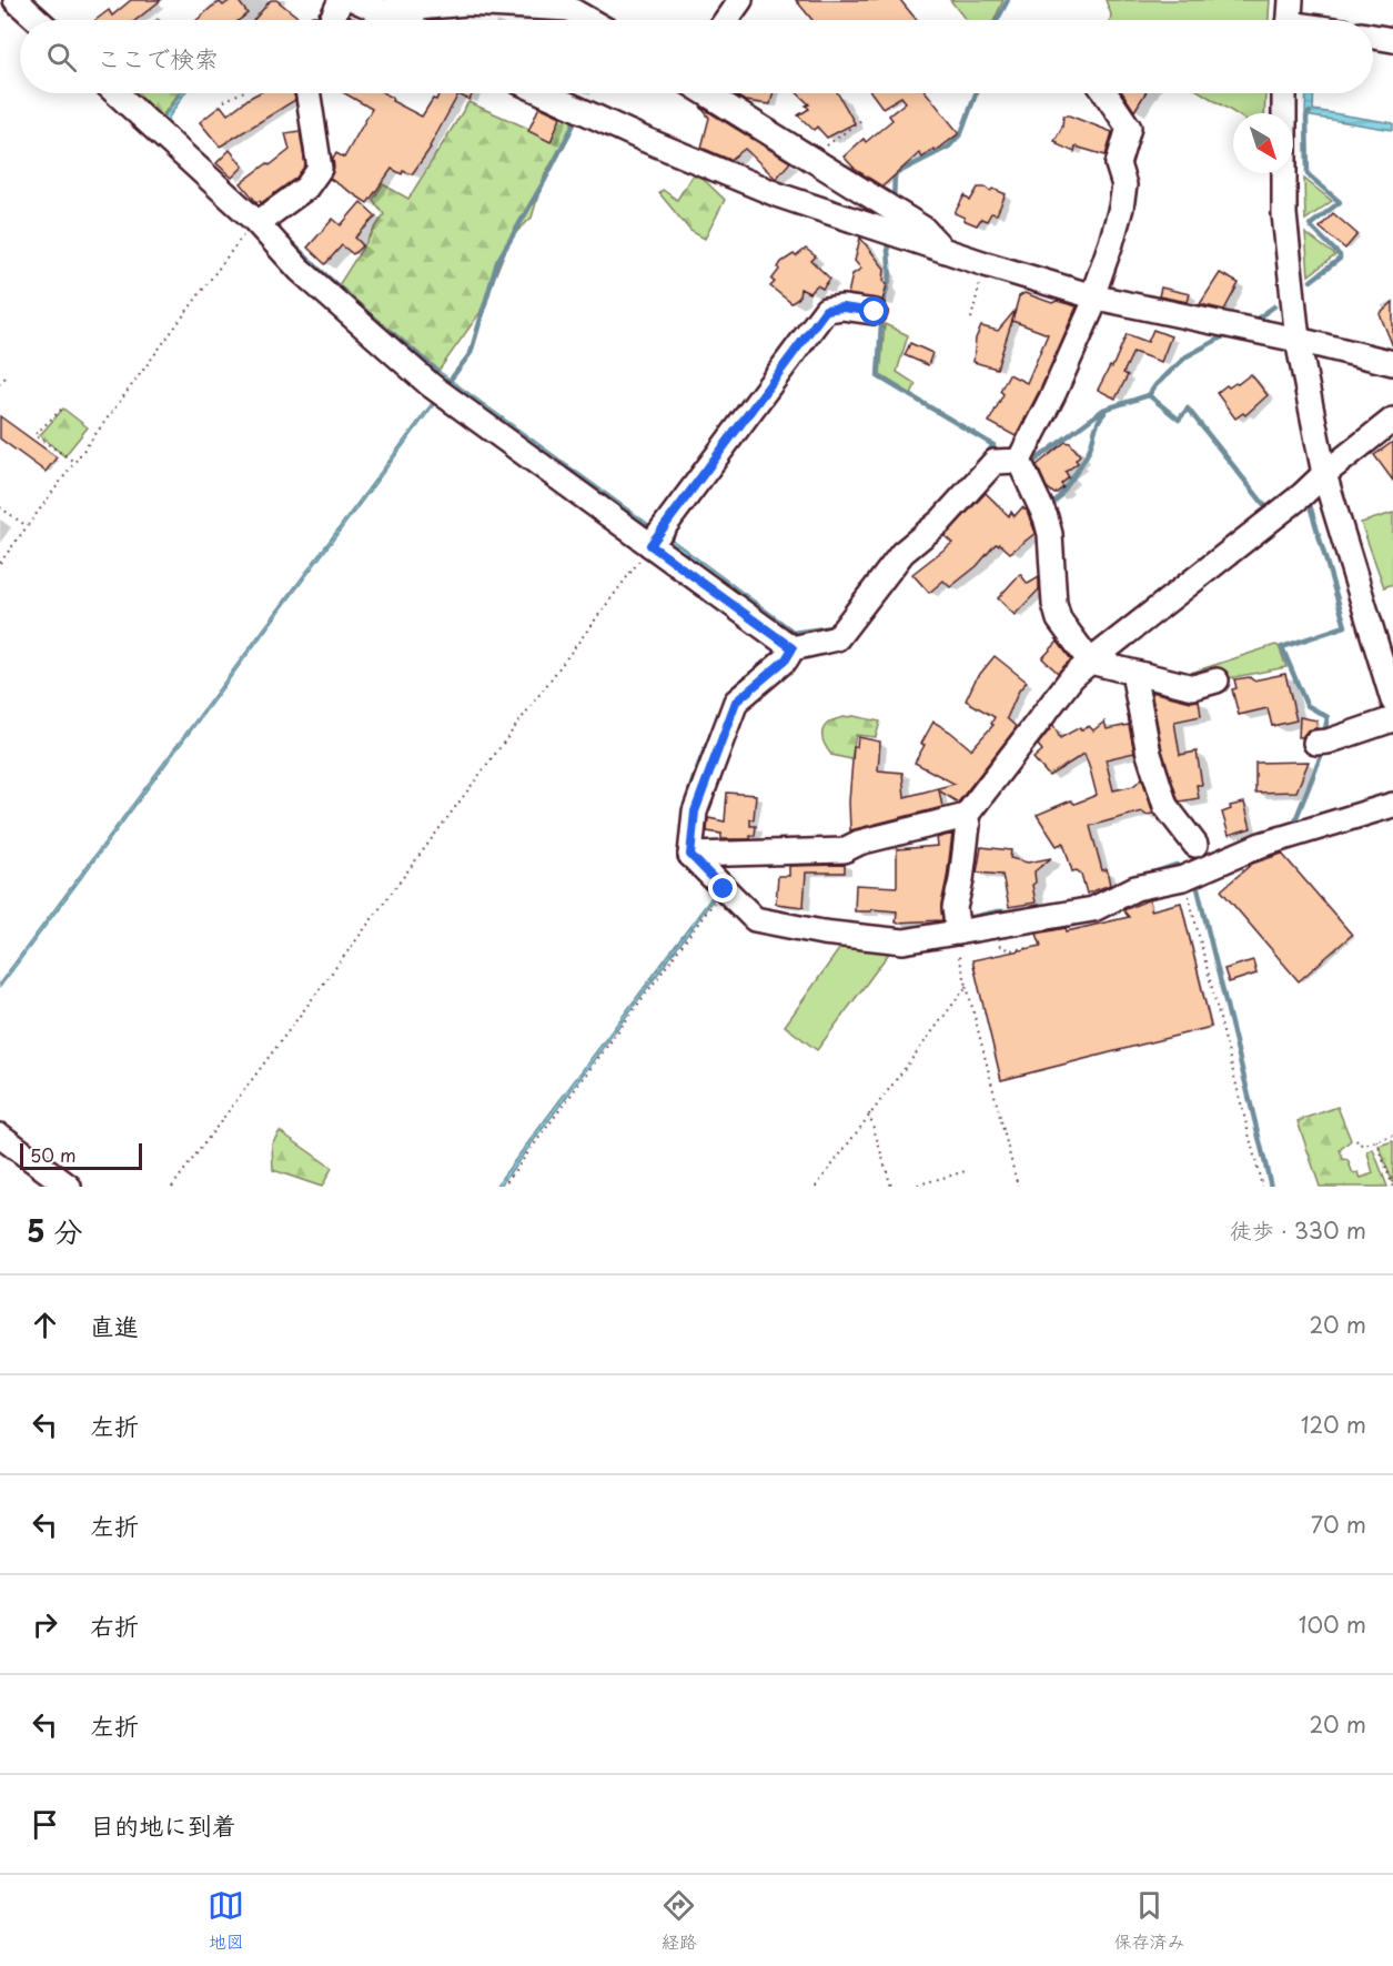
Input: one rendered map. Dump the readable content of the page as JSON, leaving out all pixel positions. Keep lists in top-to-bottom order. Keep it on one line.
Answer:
{"scale_bar":"50 m","north":"bottom right","page":{"search":"ここで検索","scale":"50 m","heading":["5 分","徒歩 · 330 m"],"list":[["直進","20 m"],["左折","120 m"],["左折","70 m"],["右折","100 m"],["左折","20 m"],"目的地に到着"],"nav":["地図","経路","保存済み"]}}
